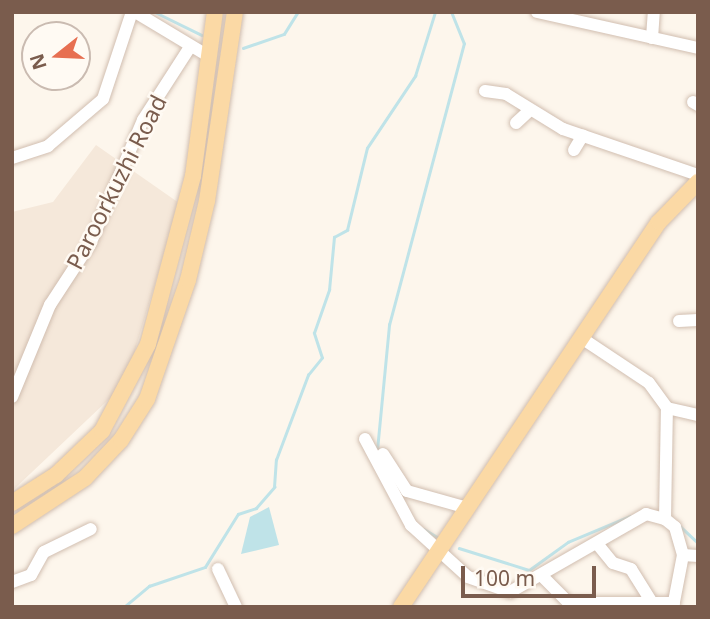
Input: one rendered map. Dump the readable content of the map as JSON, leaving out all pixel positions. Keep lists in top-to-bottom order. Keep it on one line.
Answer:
{"streets":{"street":["Paroorkuzhi Road"]},"scale_bar":"100 m","north":"left"}
